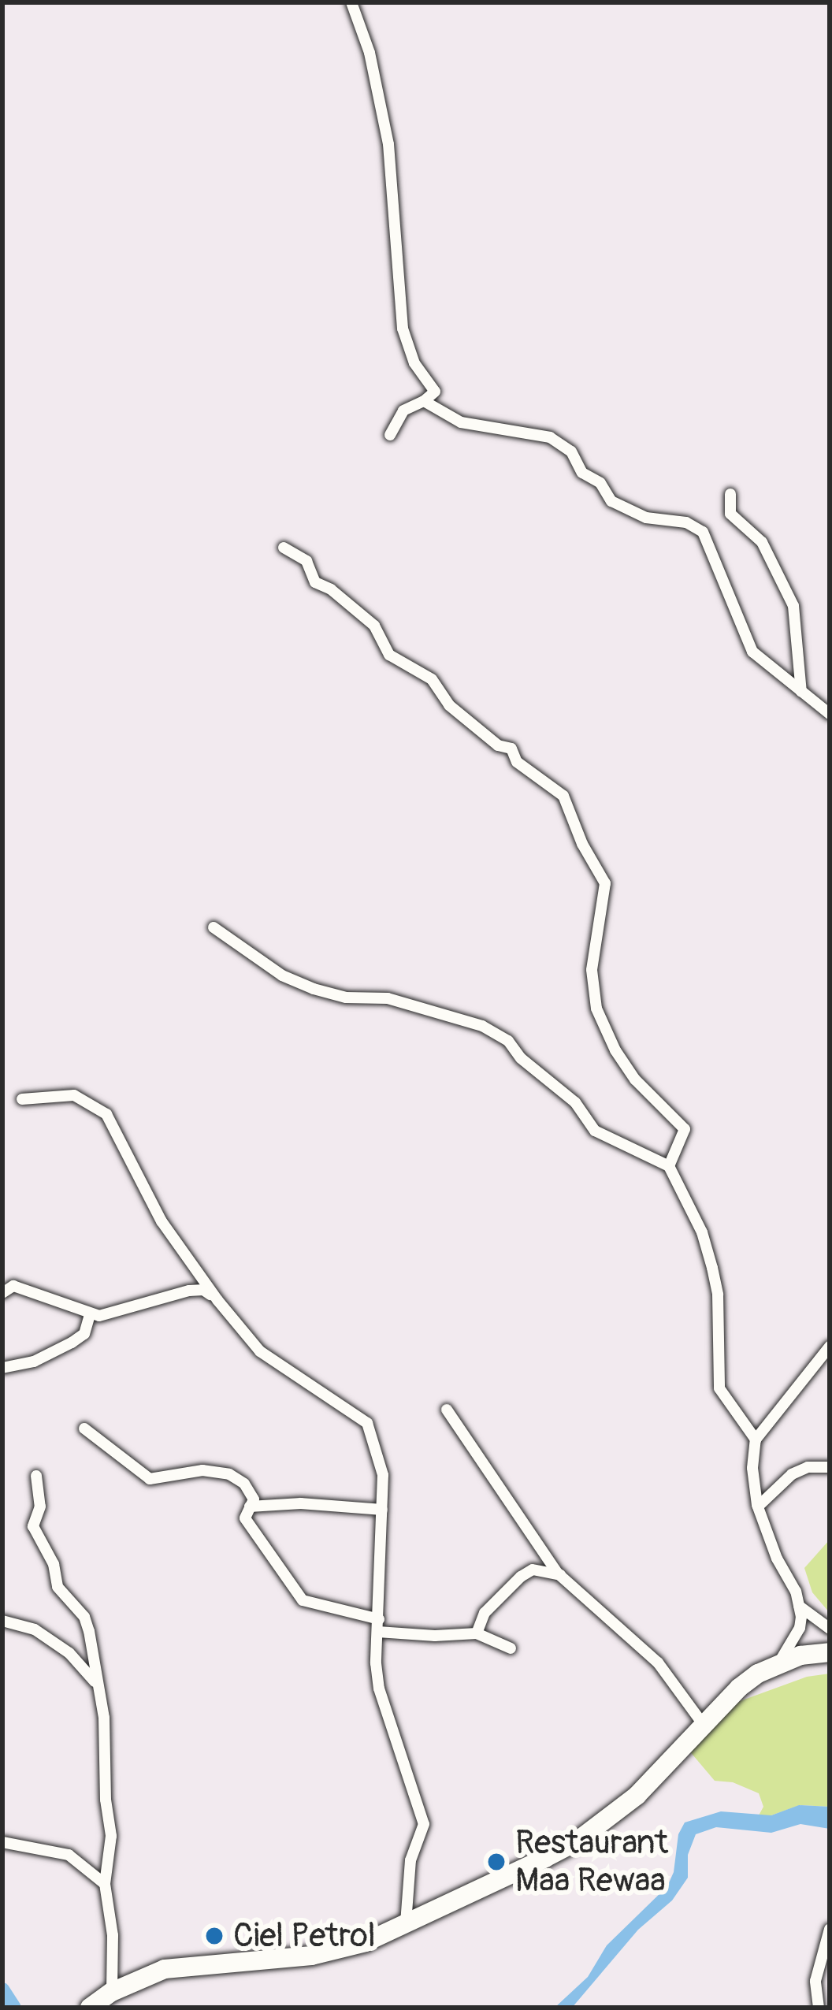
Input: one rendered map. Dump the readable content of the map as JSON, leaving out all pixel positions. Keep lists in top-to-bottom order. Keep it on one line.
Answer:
{"places":["Restaurant Maa Rewaa","Ciel Petrol"]}
